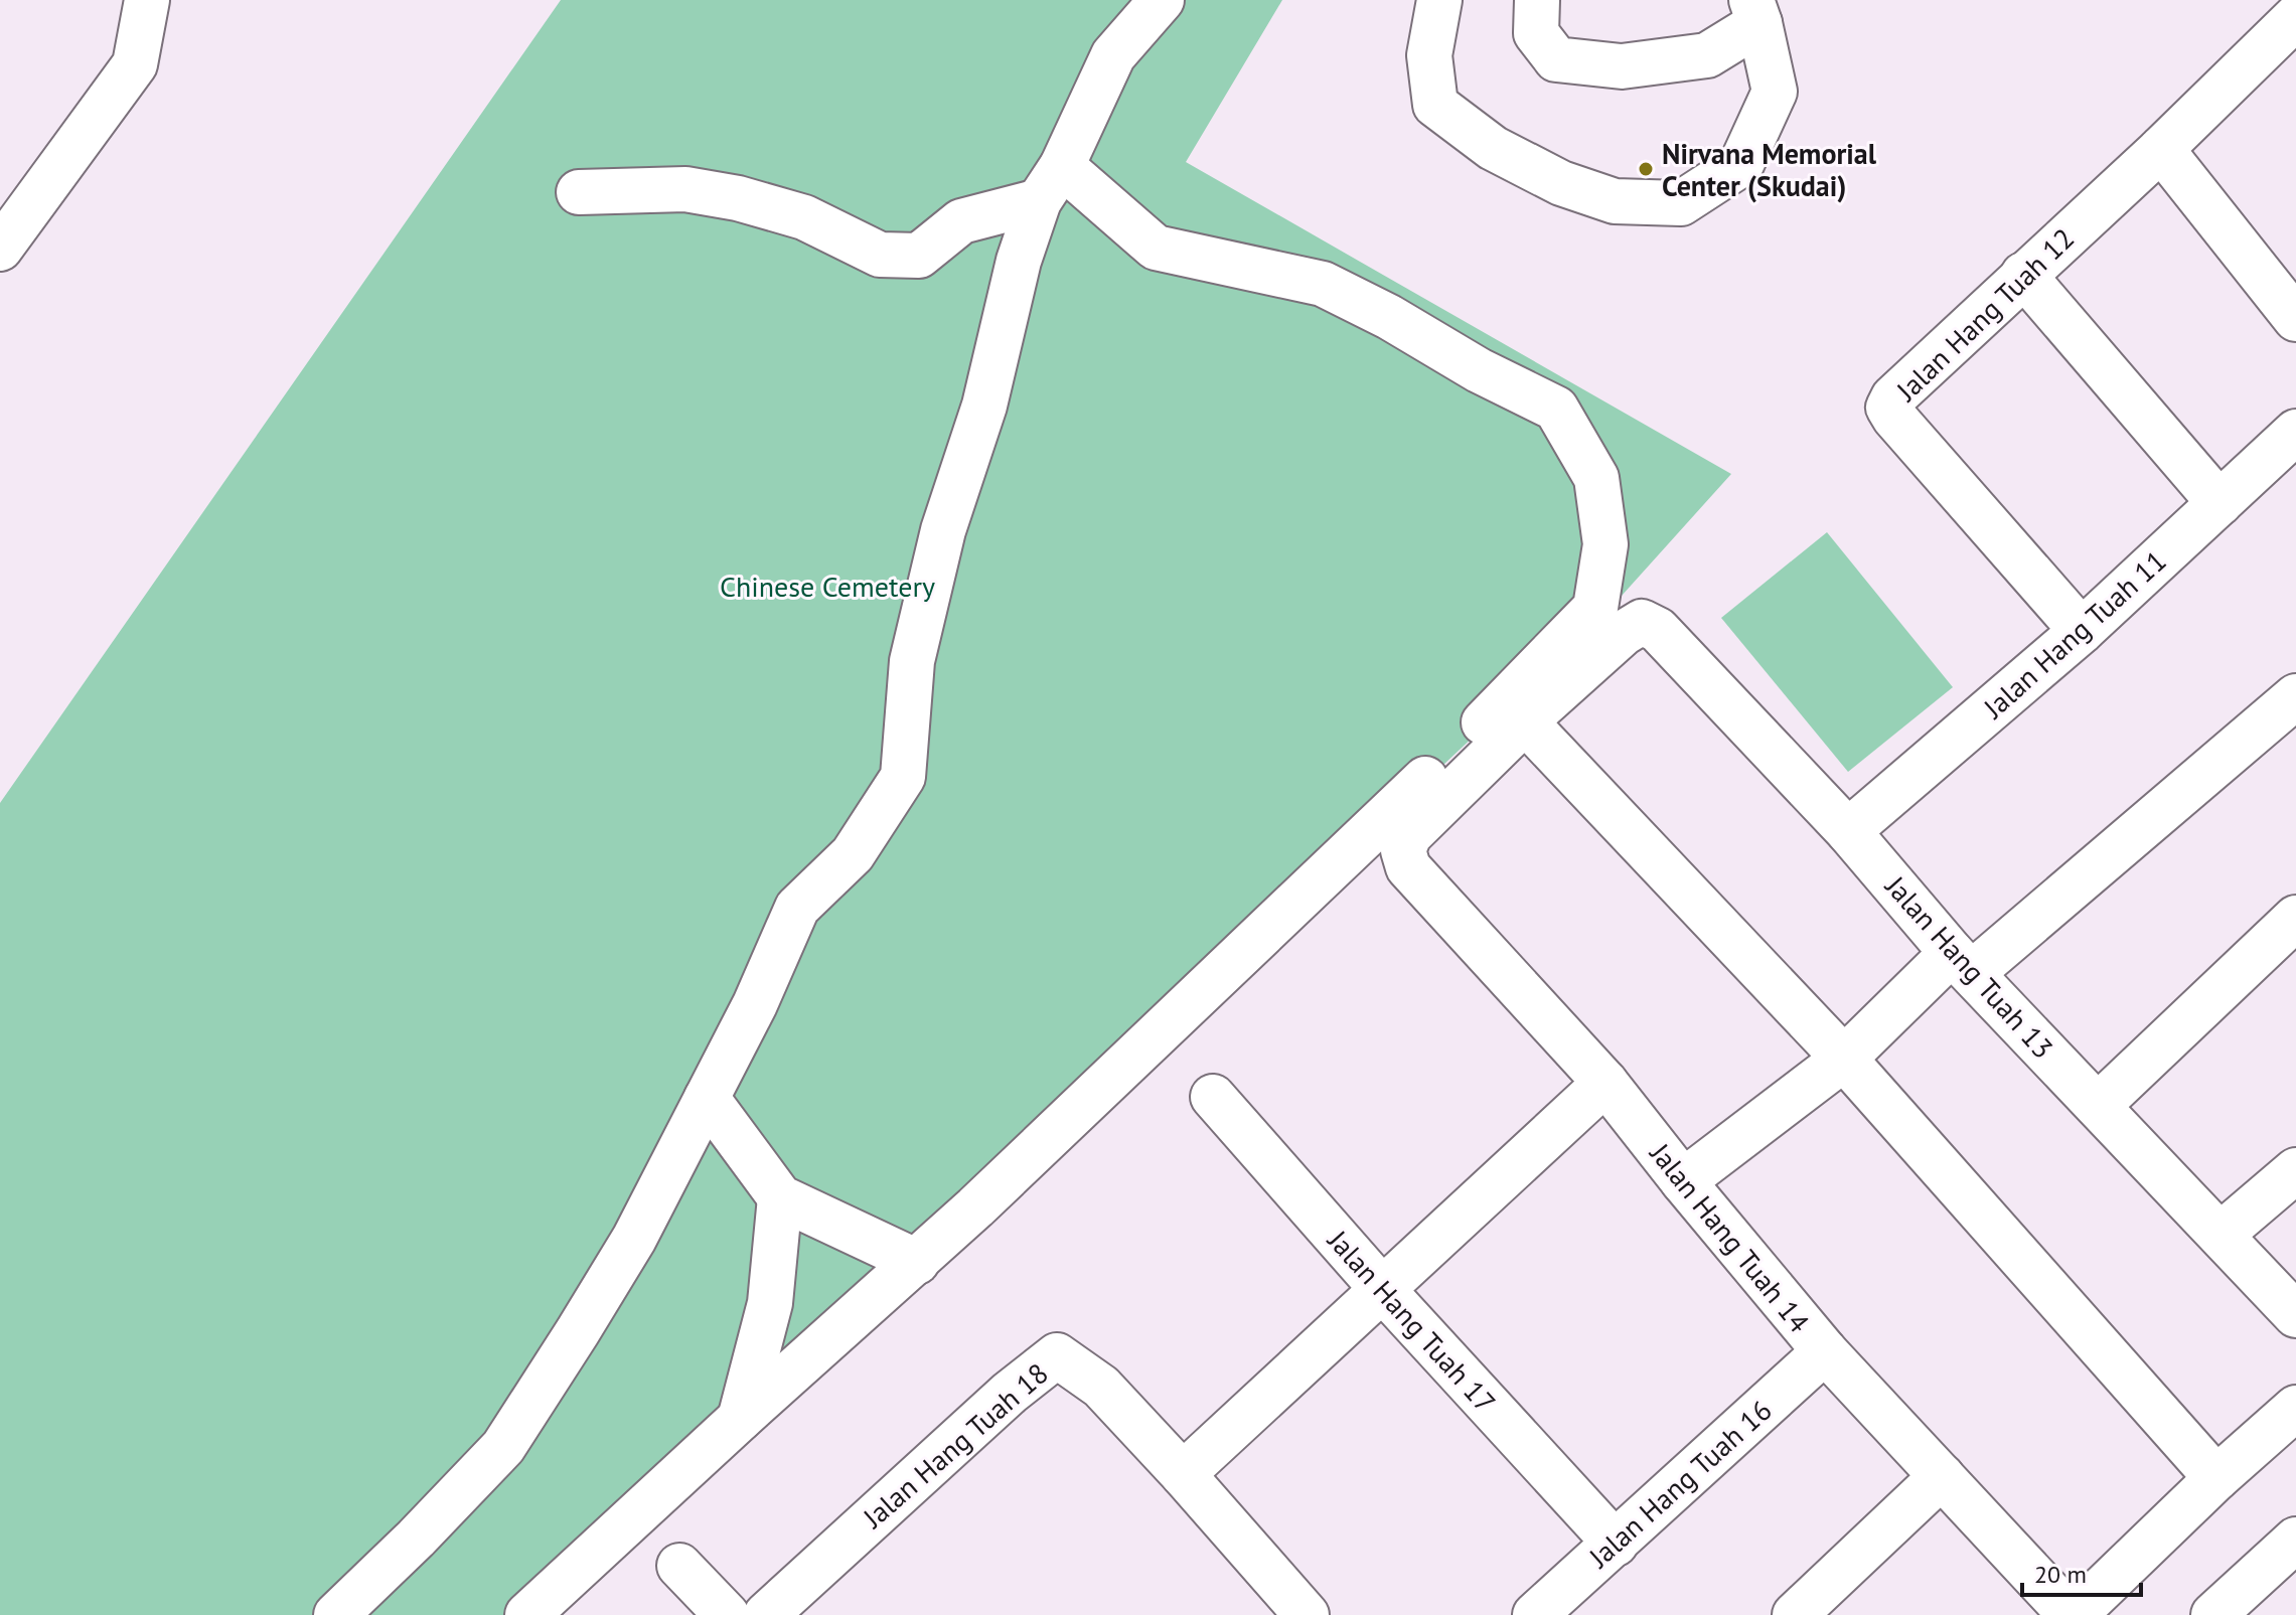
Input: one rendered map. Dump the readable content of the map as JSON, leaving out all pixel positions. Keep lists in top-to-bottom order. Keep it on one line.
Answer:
{"streets":{"street":["Jalan Hang Tuah 12","Jalan Hang Tuah 11","Jalan Hang Tuah 13","Jalan Hang Tuah 14","Jalan Hang Tuah 17","Jalan Hang Tuah 18","Jalan Hang Tuah 16"]},"crossings":[["Jalan Hang Tuah 12","Jalan Hang Tuah 11"],["Jalan Hang Tuah 11","Jalan Hang Tuah 13"],["Jalan Hang Tuah 13","Jalan Hang Tuah 14"],["Jalan Hang Tuah 14","Jalan Hang Tuah 16"],["Jalan Hang Tuah 17","Jalan Hang Tuah 16"]],"parks":["Chinese Cemetery"],"places":["Nirvana Memorial Center (Skudai)"],"scale_bar":"20 m"}
